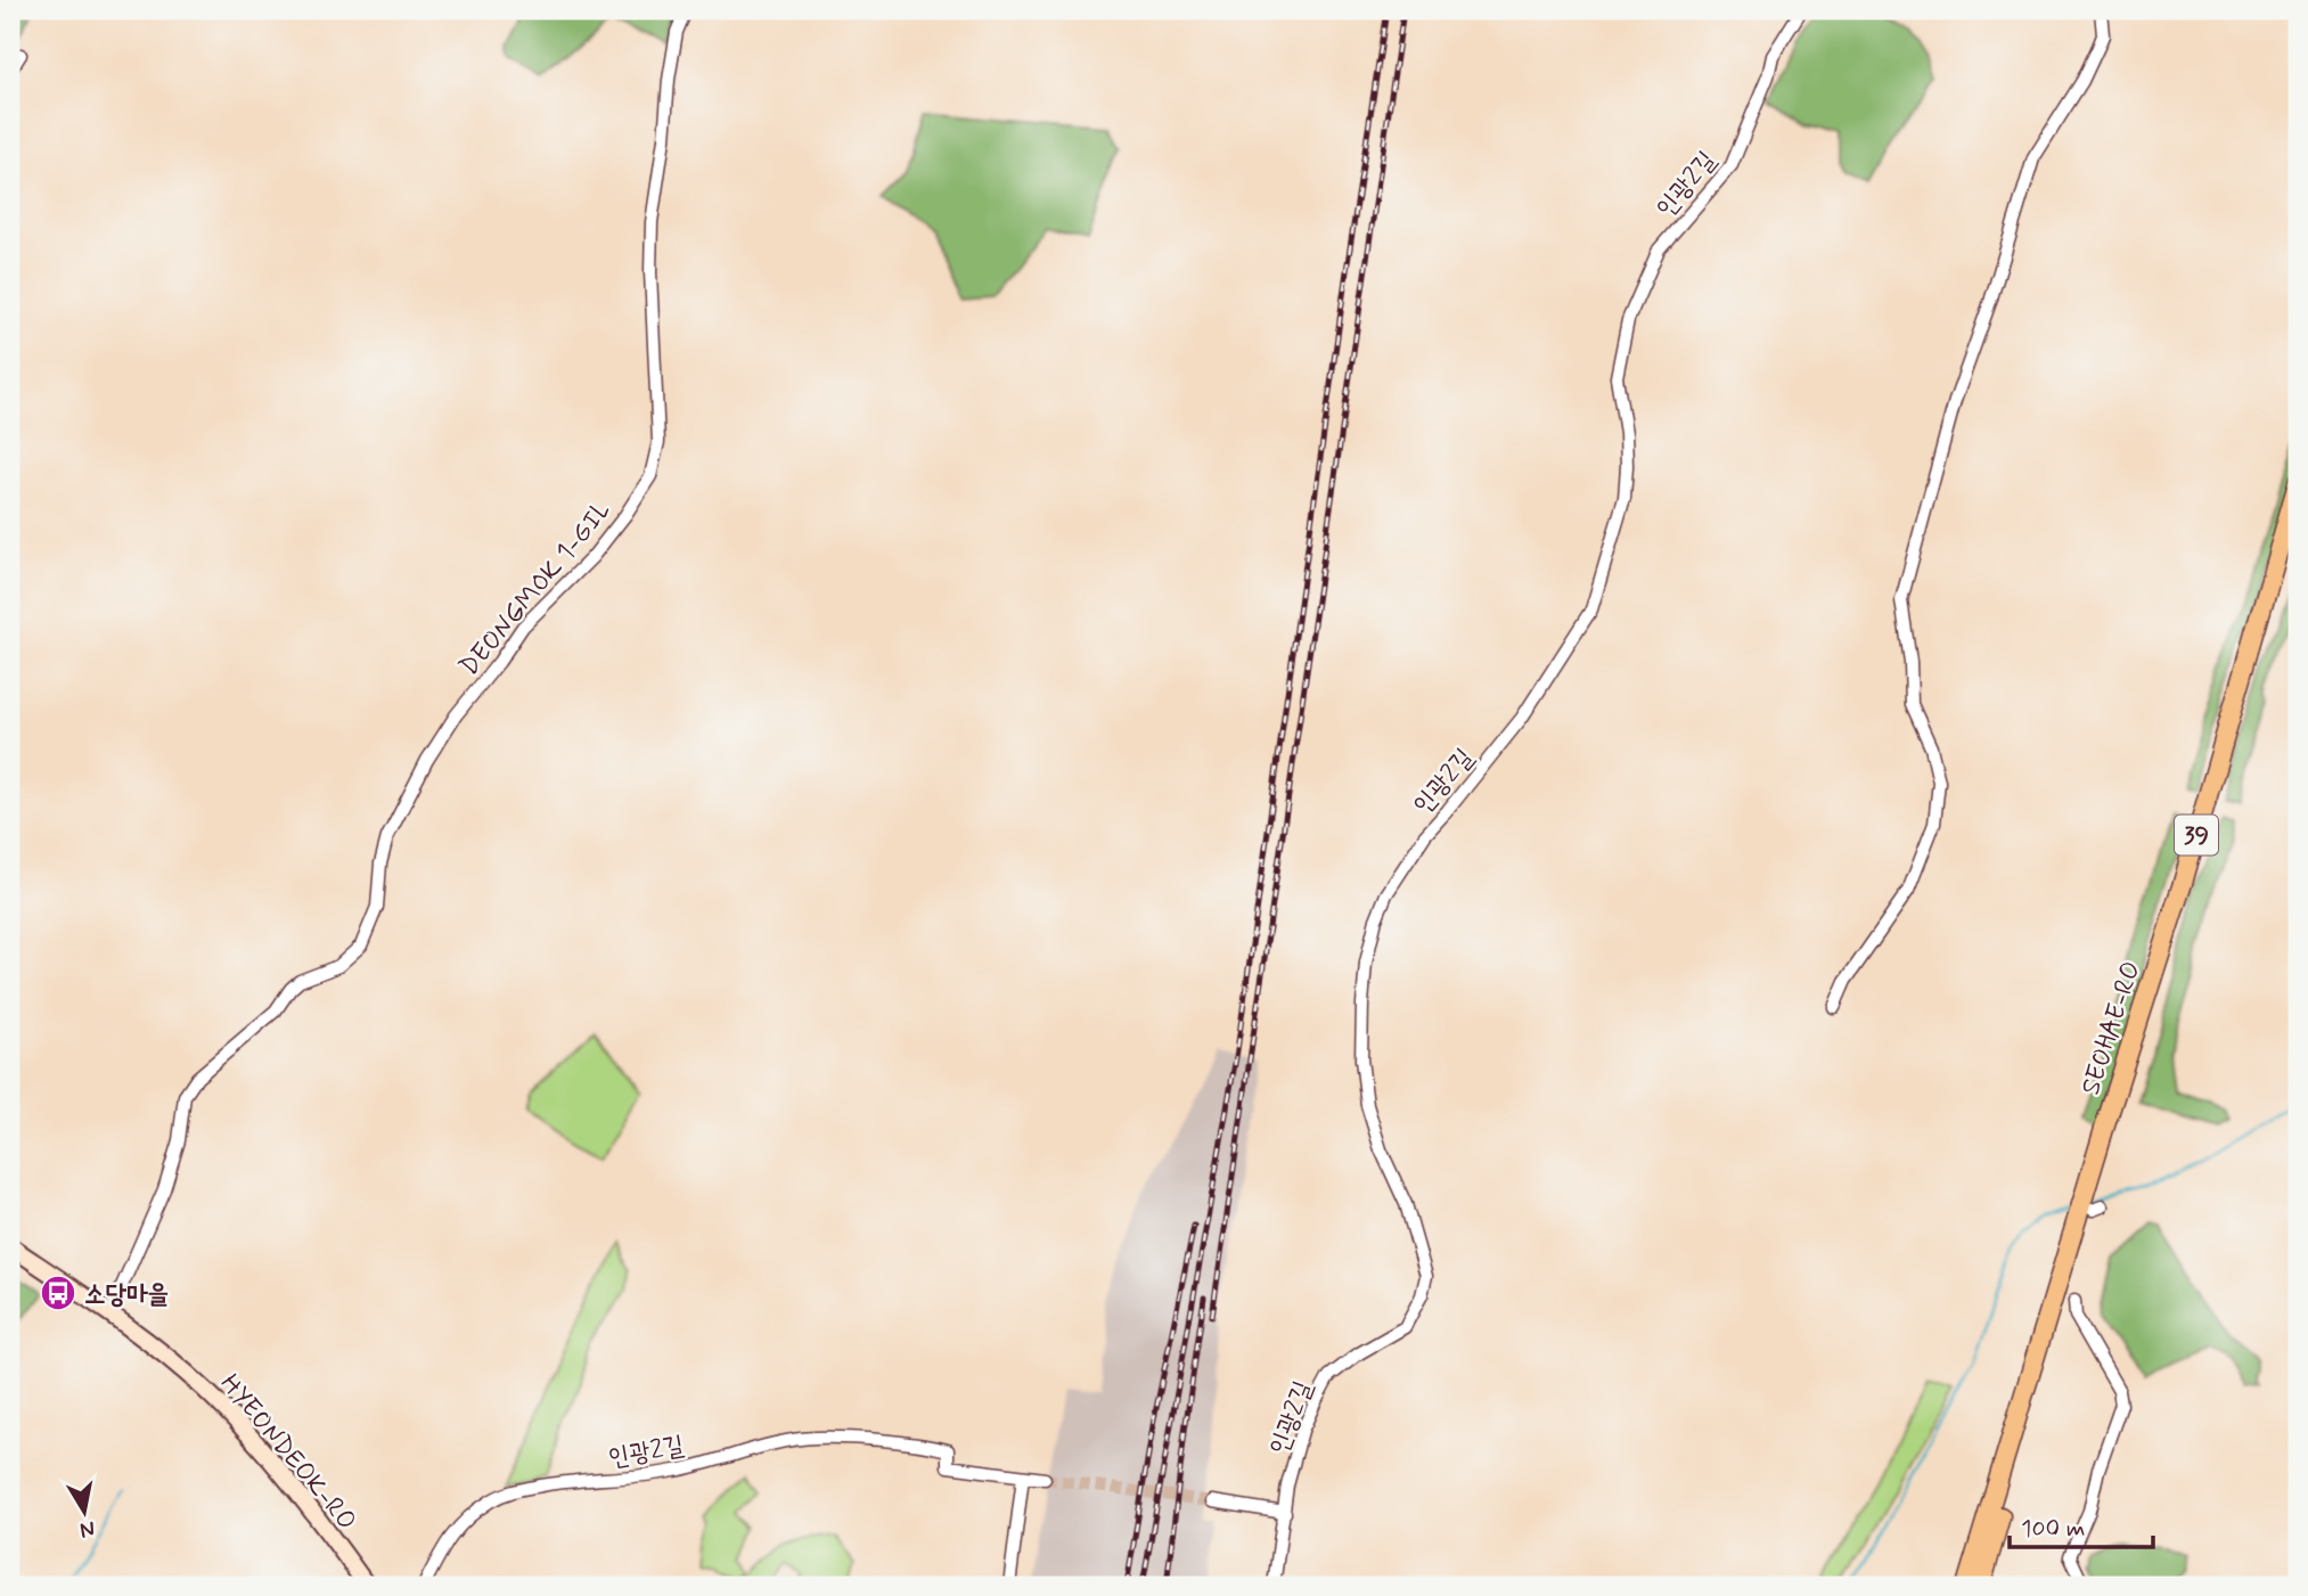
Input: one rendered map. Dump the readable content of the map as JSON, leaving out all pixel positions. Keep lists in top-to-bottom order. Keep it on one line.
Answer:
{"streets":{"main road":["39","SEOHAE-RO","HYEONDEOK-RO"],"street":["인광2길","DEONGMOK 1-GIL"]},"crossings":[["DEONGMOK 1-GIL","HYEONDEOK-RO"]],"places":{"bus stop":["소당마을"]},"scale_bar":"100 m","north":"bottom"}
